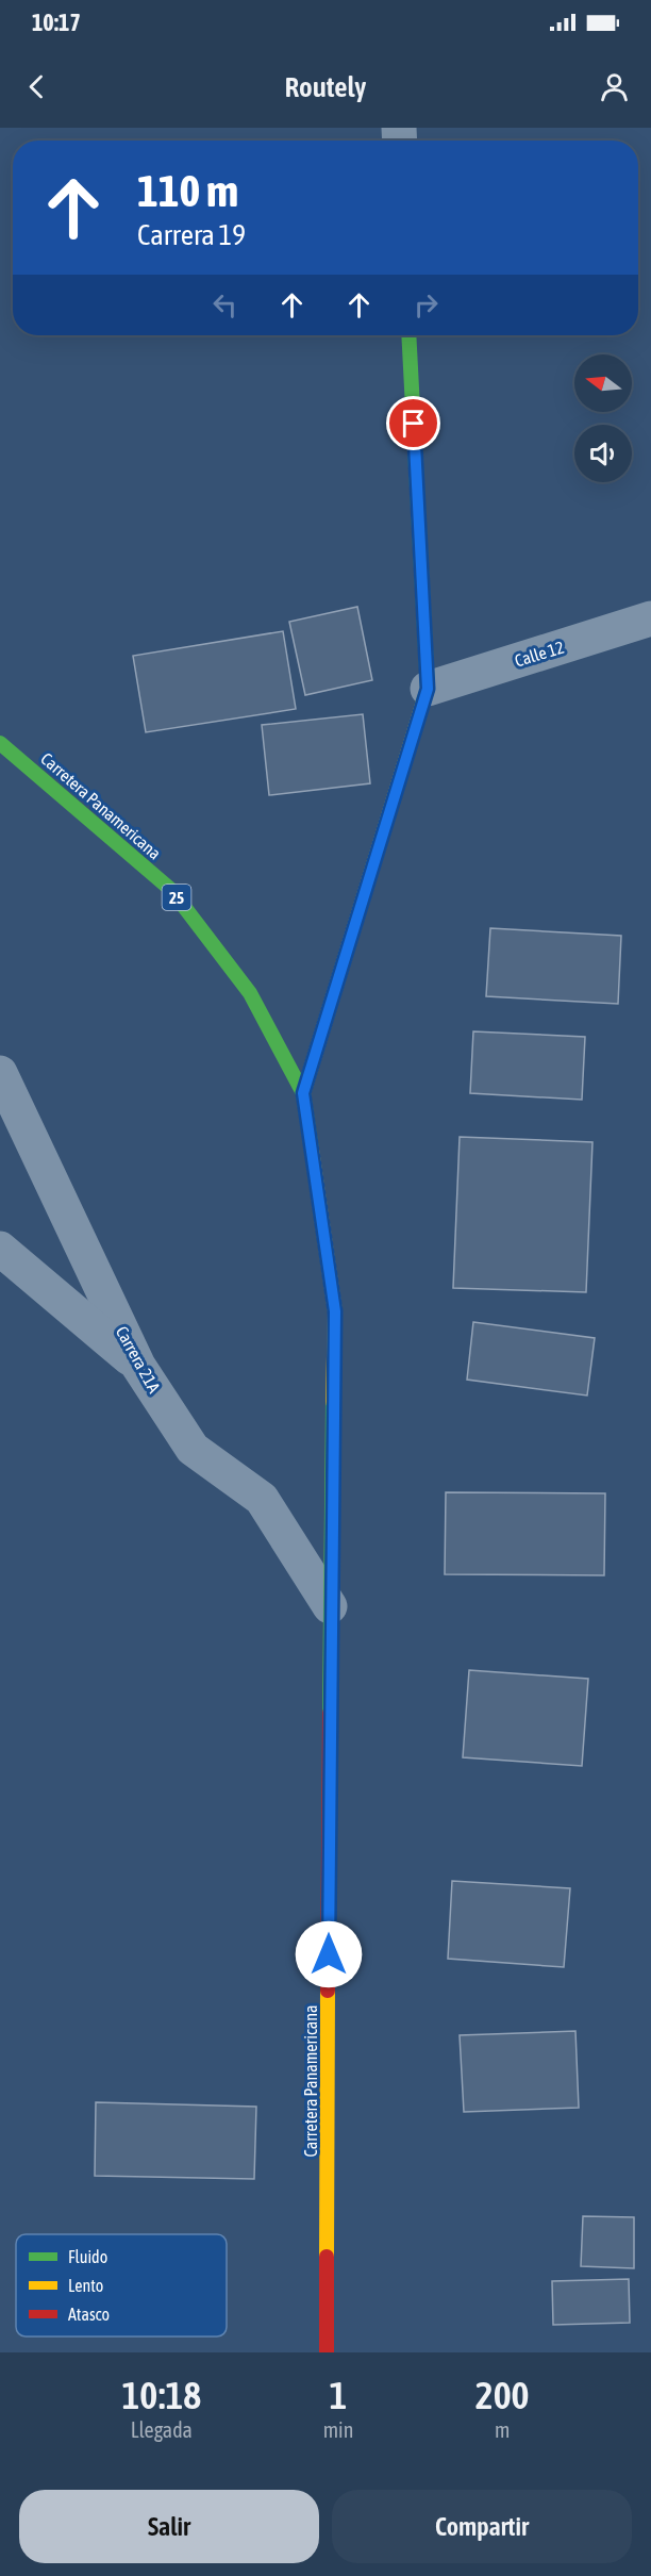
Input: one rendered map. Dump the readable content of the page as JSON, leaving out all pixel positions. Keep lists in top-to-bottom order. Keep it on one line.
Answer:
{"streets":{"main road":["Carretera Panamericana","25"],"street":["Calle 12","Carrera 21A"]},"crossings":[["Carretera Panamericana","Carrera 21A"]],"legend":["Fluido","Lento","Atasco"],"north":"left","page":{"status":"10:17","header":"Routely","turn":["110 m","Carrera 19"],"eta":["10:18","Llegada","1","min","200","m"],"buttons":["Salir","Compartir"]}}
